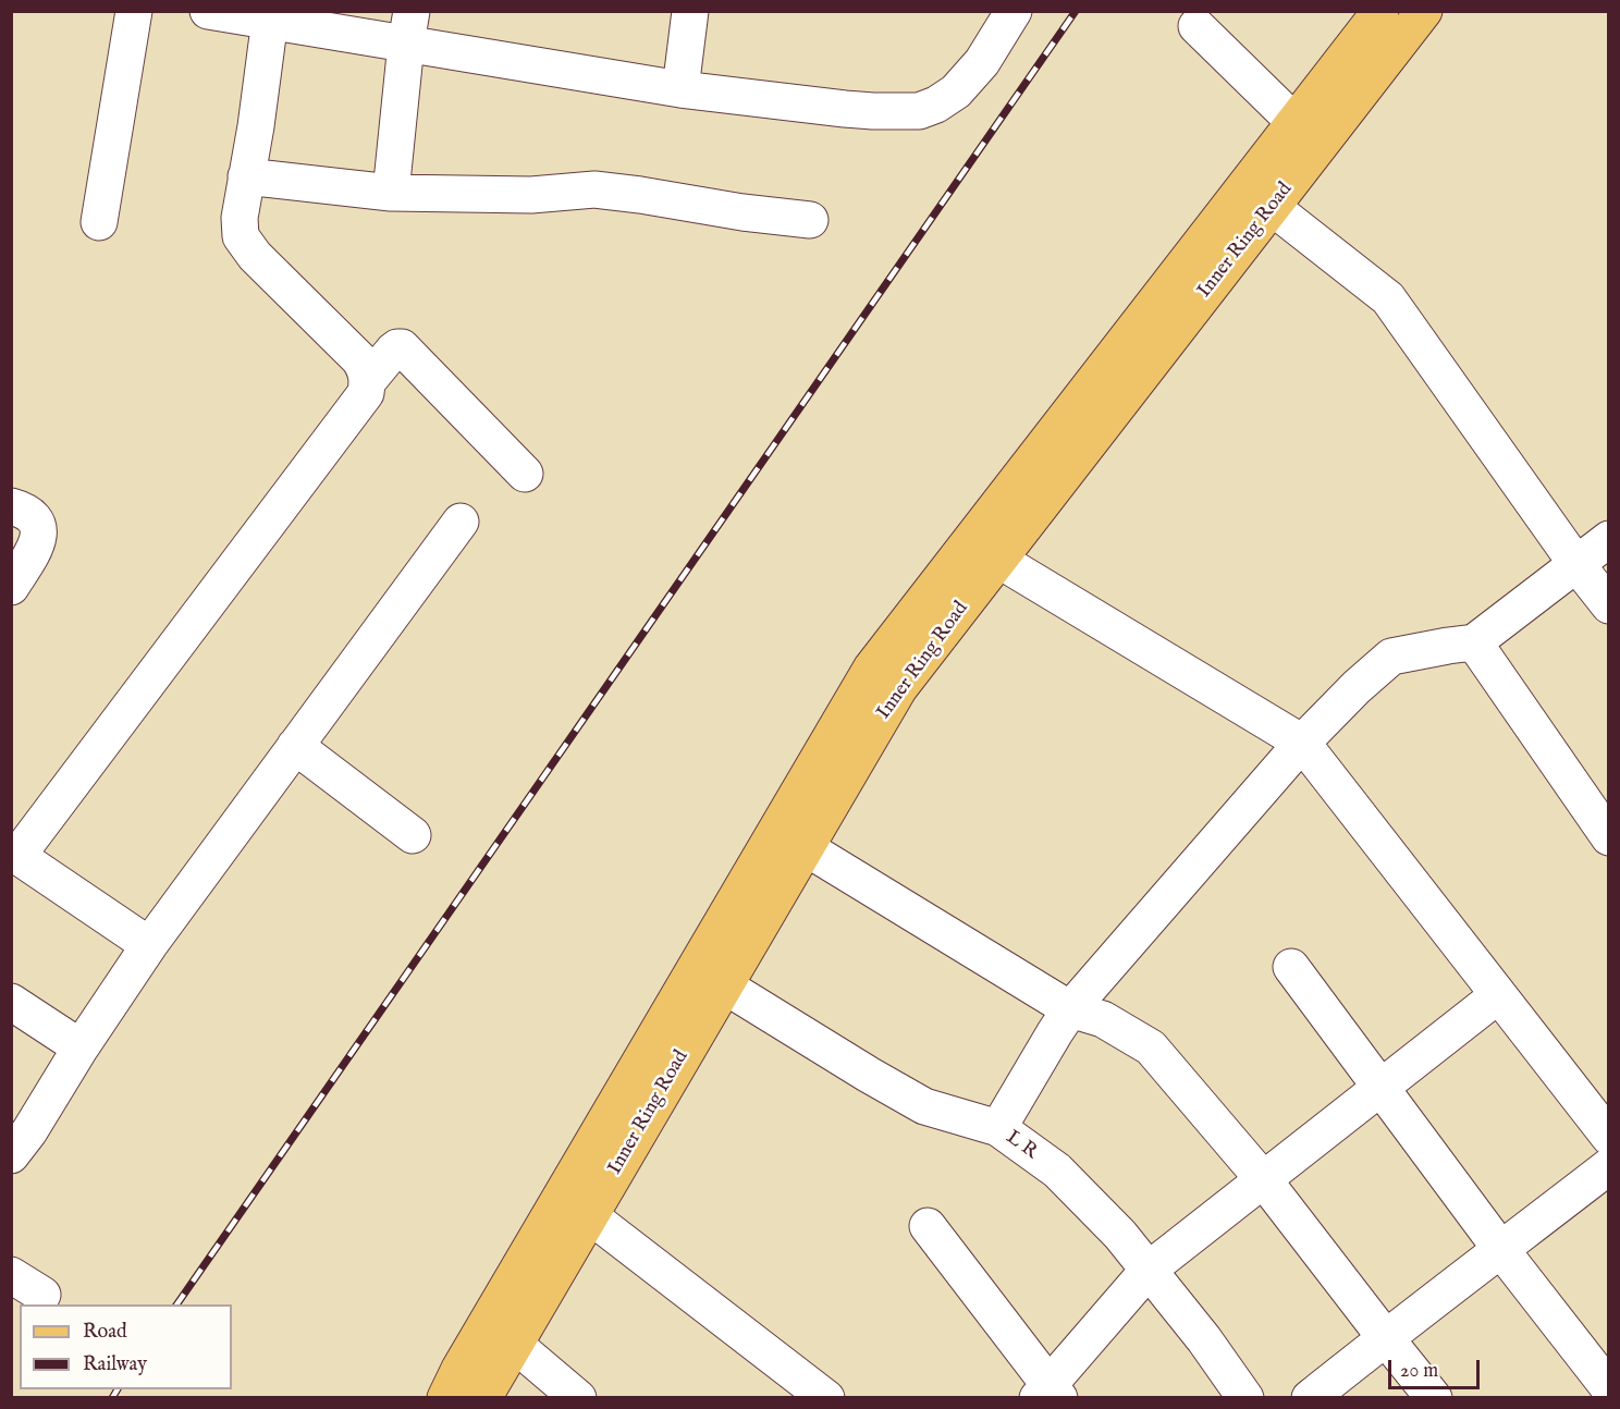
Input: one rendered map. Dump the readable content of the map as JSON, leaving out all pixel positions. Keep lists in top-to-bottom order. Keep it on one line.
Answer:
{"streets":{"main road":["Inner Ring Road"],"street":["L R"]},"crossings":[["Inner Ring Road","L R"]],"legend":["Road","Railway"],"scale_bar":"20 m"}
